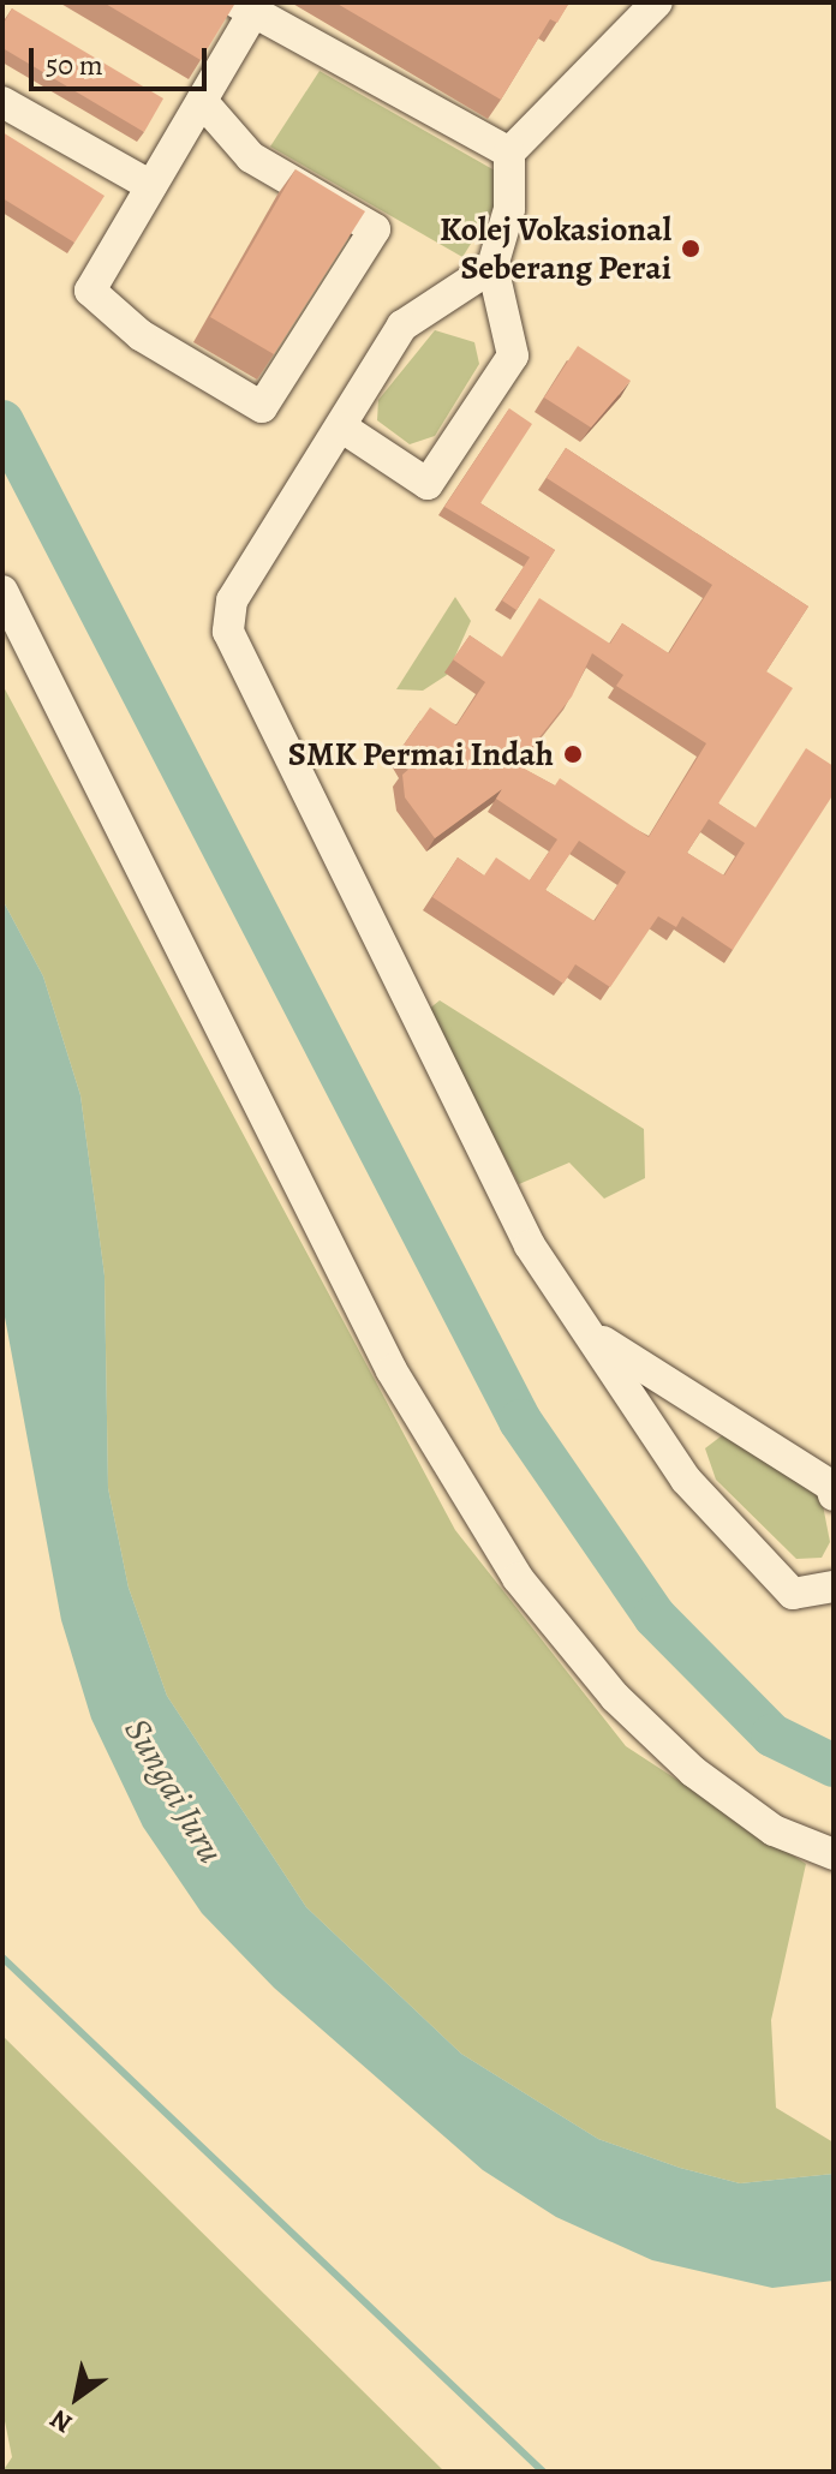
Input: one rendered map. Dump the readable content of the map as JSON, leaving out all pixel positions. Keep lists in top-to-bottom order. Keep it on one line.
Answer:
{"water":["Sungai Juru"],"places":["Kolej Vokasional Seberang Perai","SMK Permai Indah"],"scale_bar":"50 m","north":"bottom left"}
